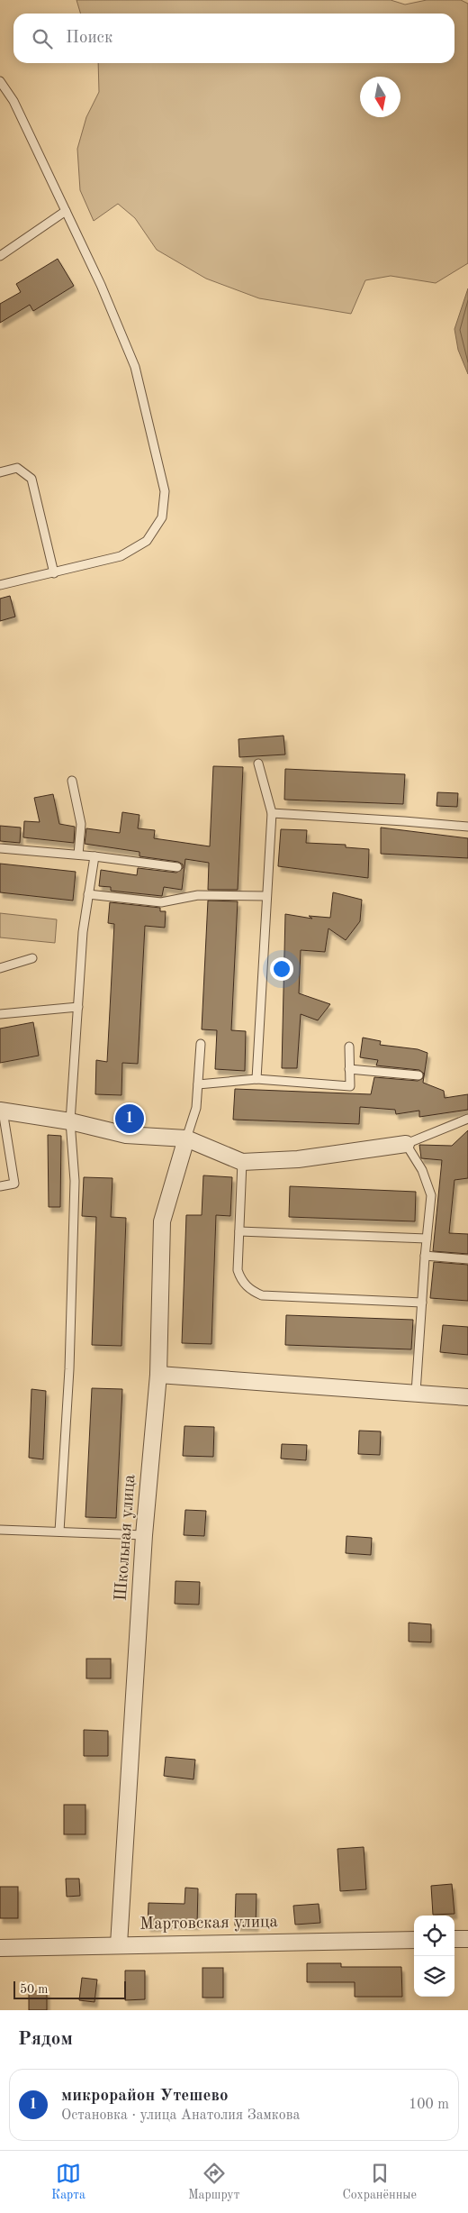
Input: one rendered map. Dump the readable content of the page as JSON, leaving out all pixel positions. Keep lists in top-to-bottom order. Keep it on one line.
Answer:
{"streets":{"street":["Школьная улица","Мартовская улица"]},"crossings":[["Школьная улица","Мартовская улица"]],"scale_bar":"50 m","north":"bottom","page":{"search":"Поиск","pins":"1","scale":"50 m","heading":"Рядом","list":[{"mark":"1","name":"микрорайон Утешево","note":"Остановка · улица Анатолия Замкова","value":"100 m"}],"nav":["Карта","Маршрут","Сохранённые"]}}
